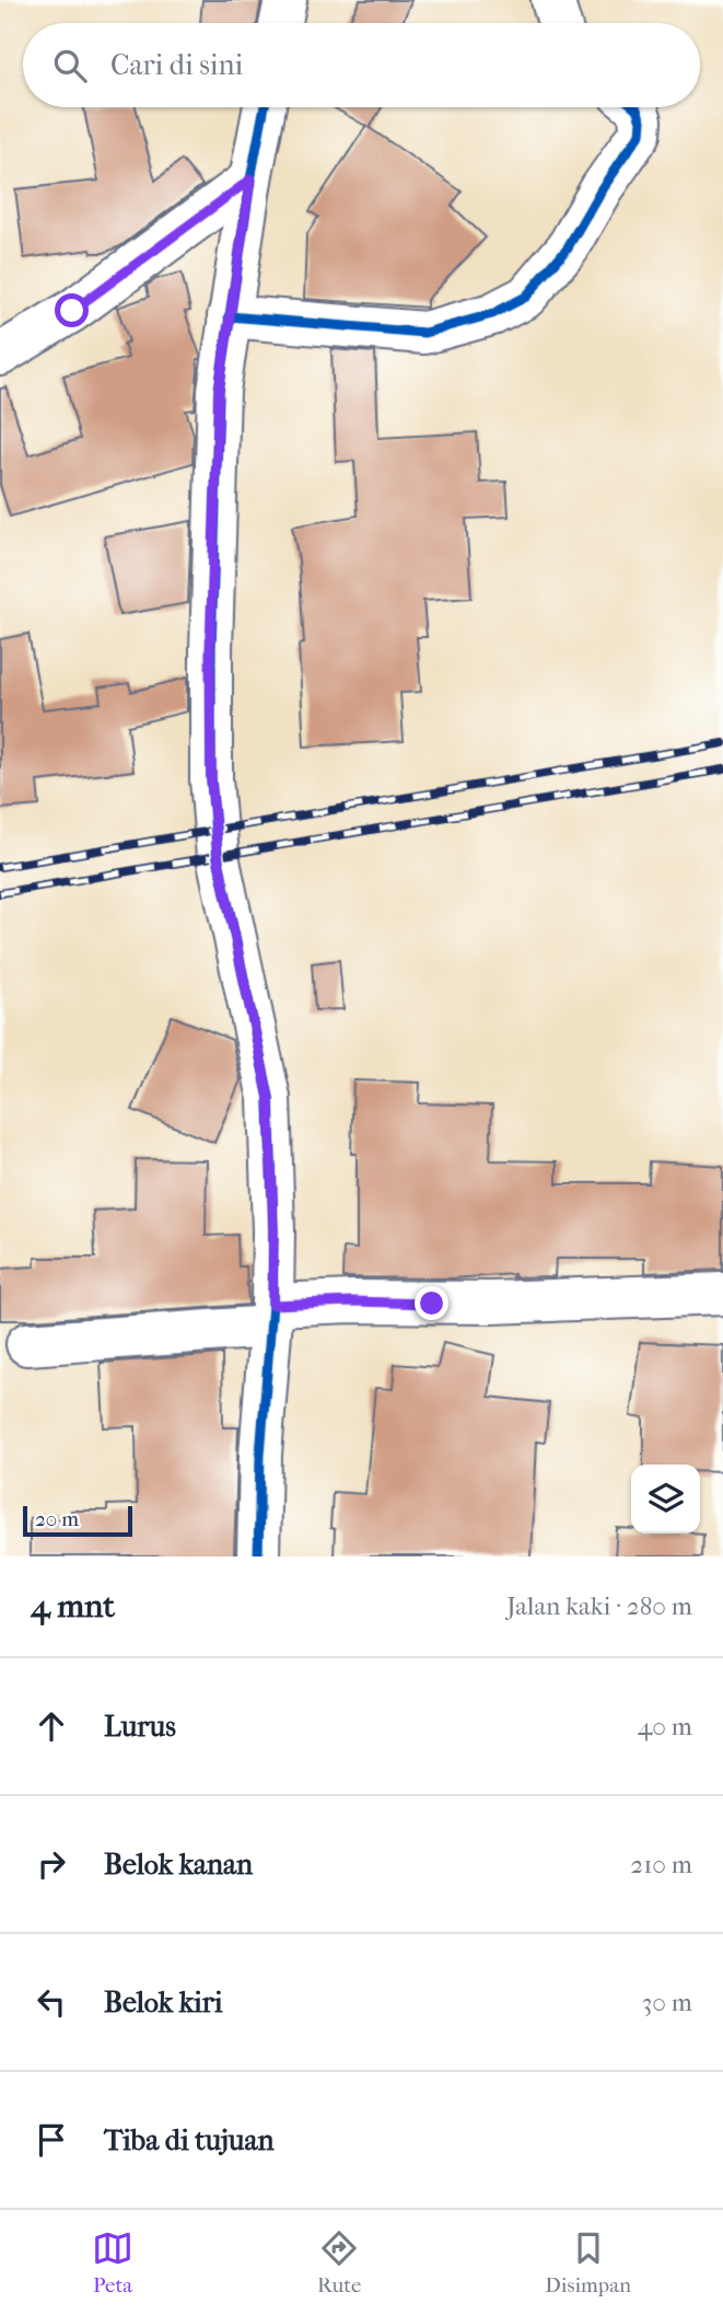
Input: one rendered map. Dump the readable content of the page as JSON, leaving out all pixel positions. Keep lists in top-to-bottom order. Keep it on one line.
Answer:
{"scale_bar":"20 m","page":{"search":"Cari di sini","scale":"20 m","heading":["4 mnt","Jalan kaki · 280 m"],"list":[["Lurus","40 m"],["Belok kanan","210 m"],["Belok kiri","30 m"],"Tiba di tujuan"],"nav":["Peta","Rute","Disimpan"]}}
